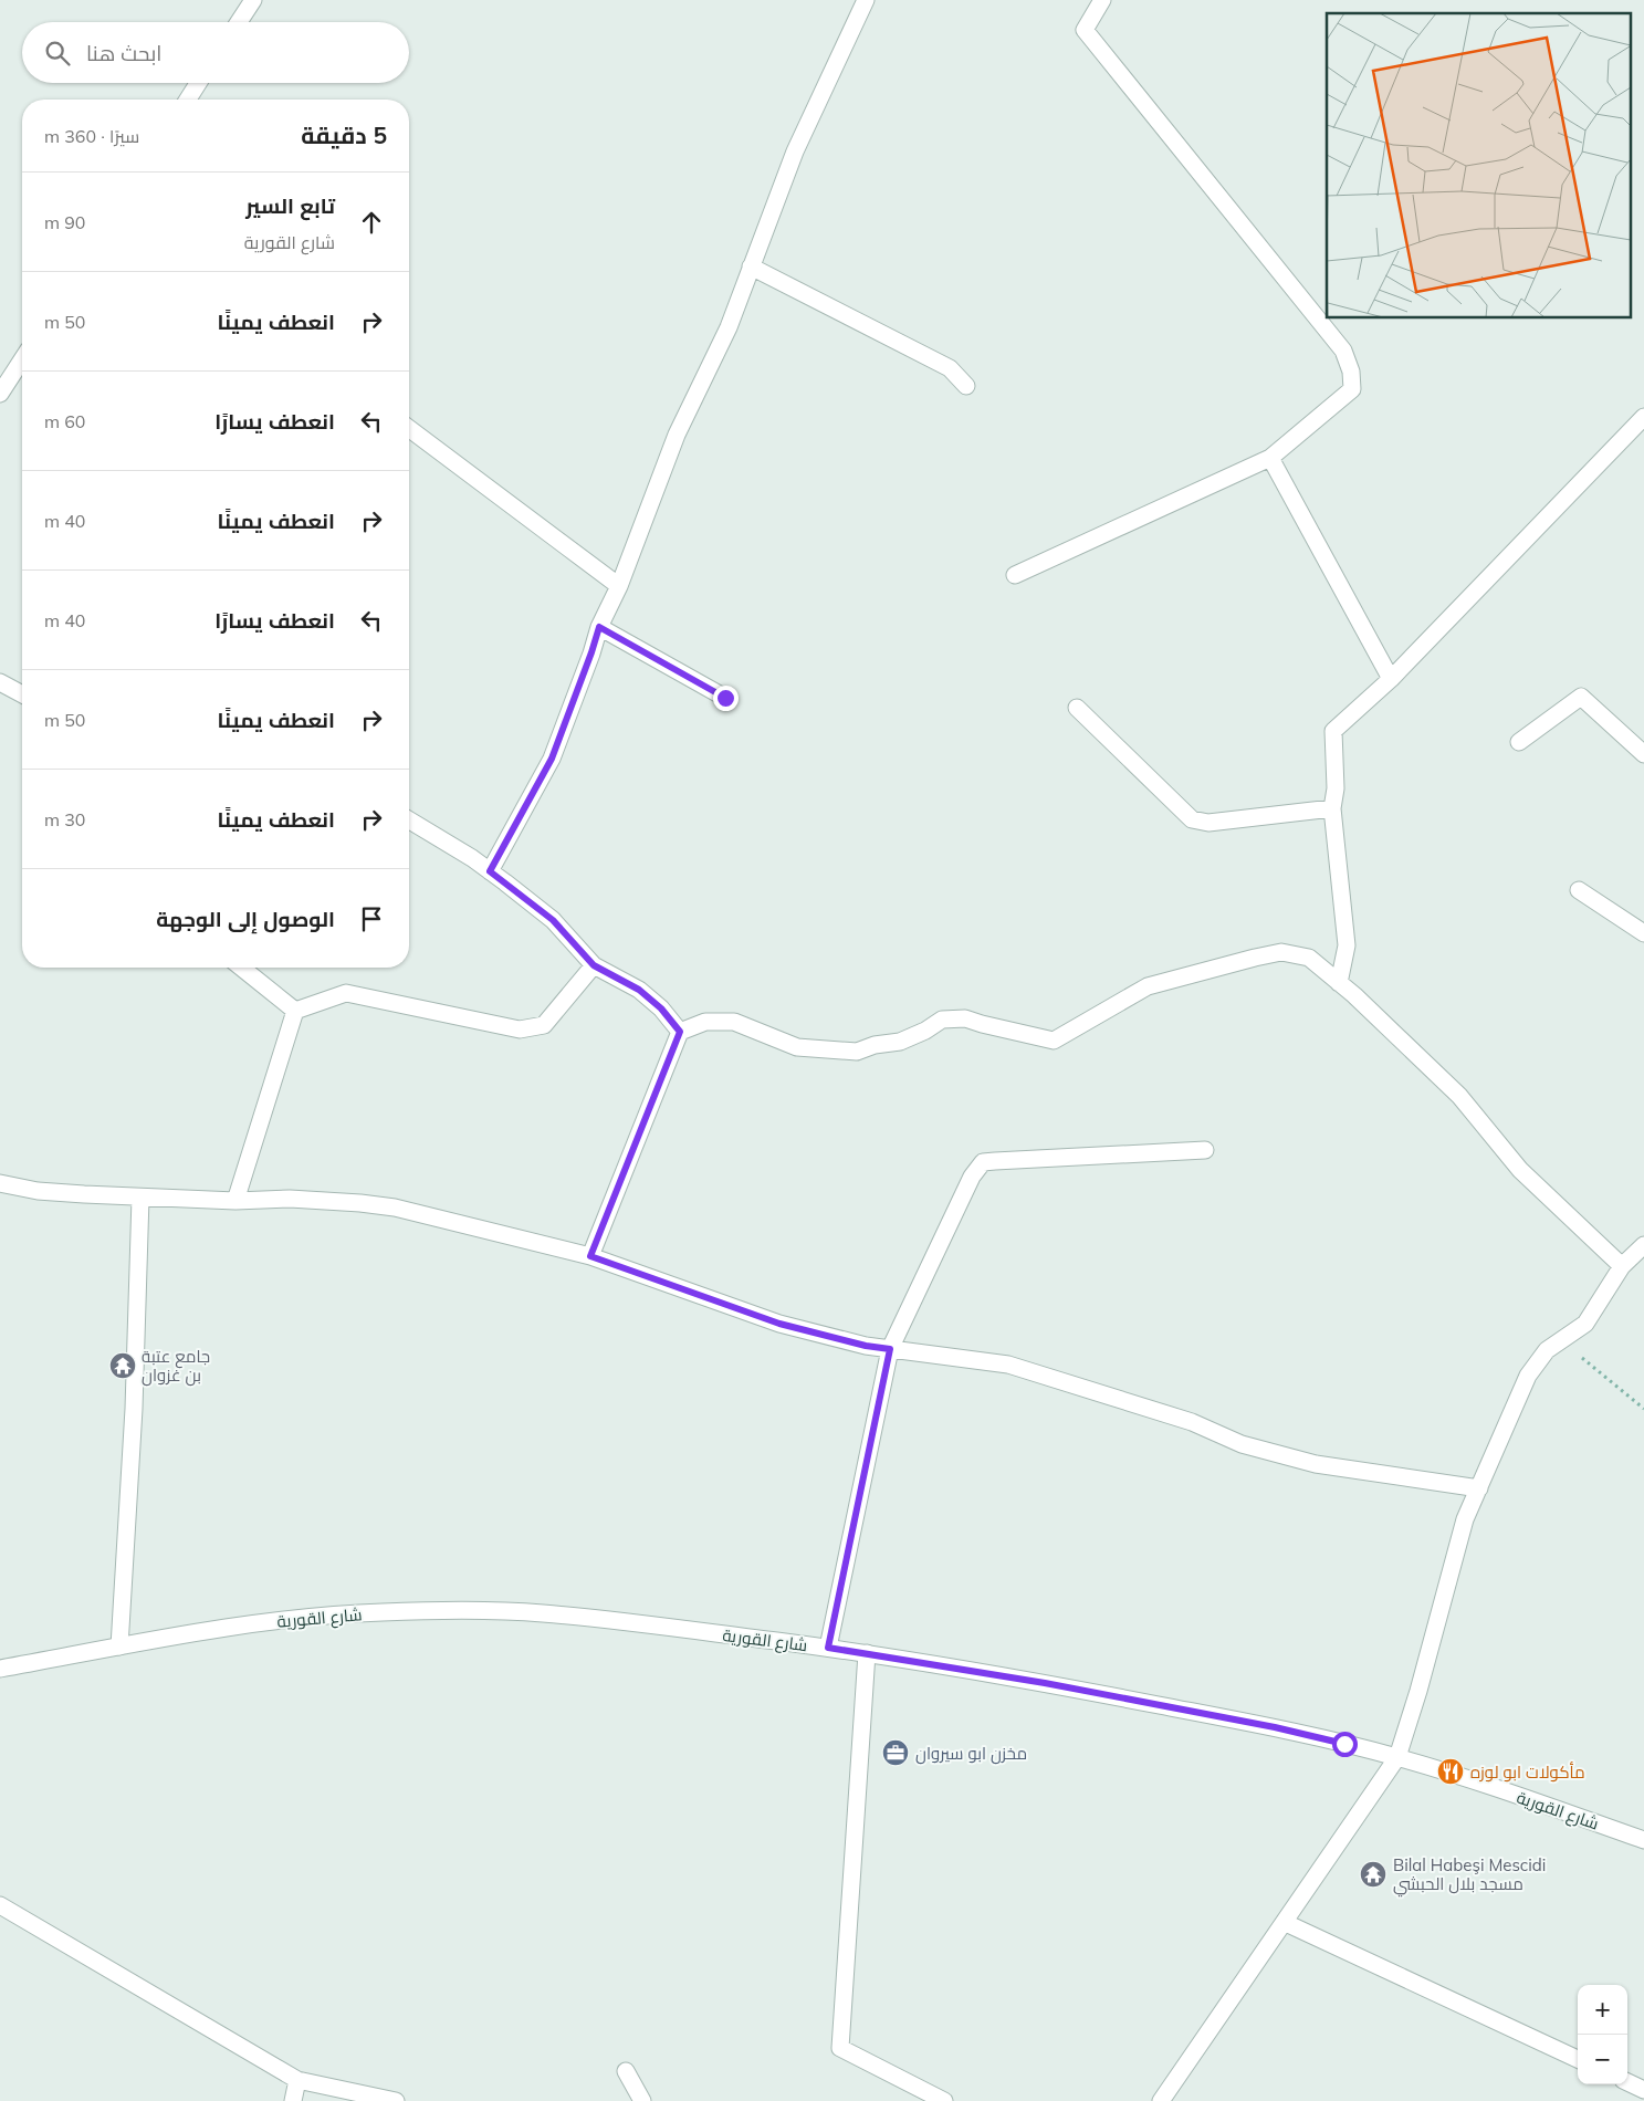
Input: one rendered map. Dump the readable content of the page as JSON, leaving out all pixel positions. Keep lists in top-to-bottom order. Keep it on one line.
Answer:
{"streets":{"street":["شارع القورية"]},"places":{"temple":["جامع عتبة بن غزوان","Bilal Habeşi Mescidi مسجد بلال الحبشي"],"office":["مخزن ابو سيروان"],"restaurant":["مأكولات ابو لوزه"]},"page":{"search":"ابحث هنا","heading":["5 دقيقة","سيرًا · 360 m"],"list":[["تابع السير","شارع القورية","90 m"],["انعطف يمينًا","50 m"],["انعطف يسارًا","60 m"],["انعطف يمينًا","40 m"],["انعطف يسارًا","40 m"],["انعطف يمينًا","50 m"],["انعطف يمينًا","30 m"],"الوصول إلى الوجهة"],"map_buttons":["+","−"]}}
